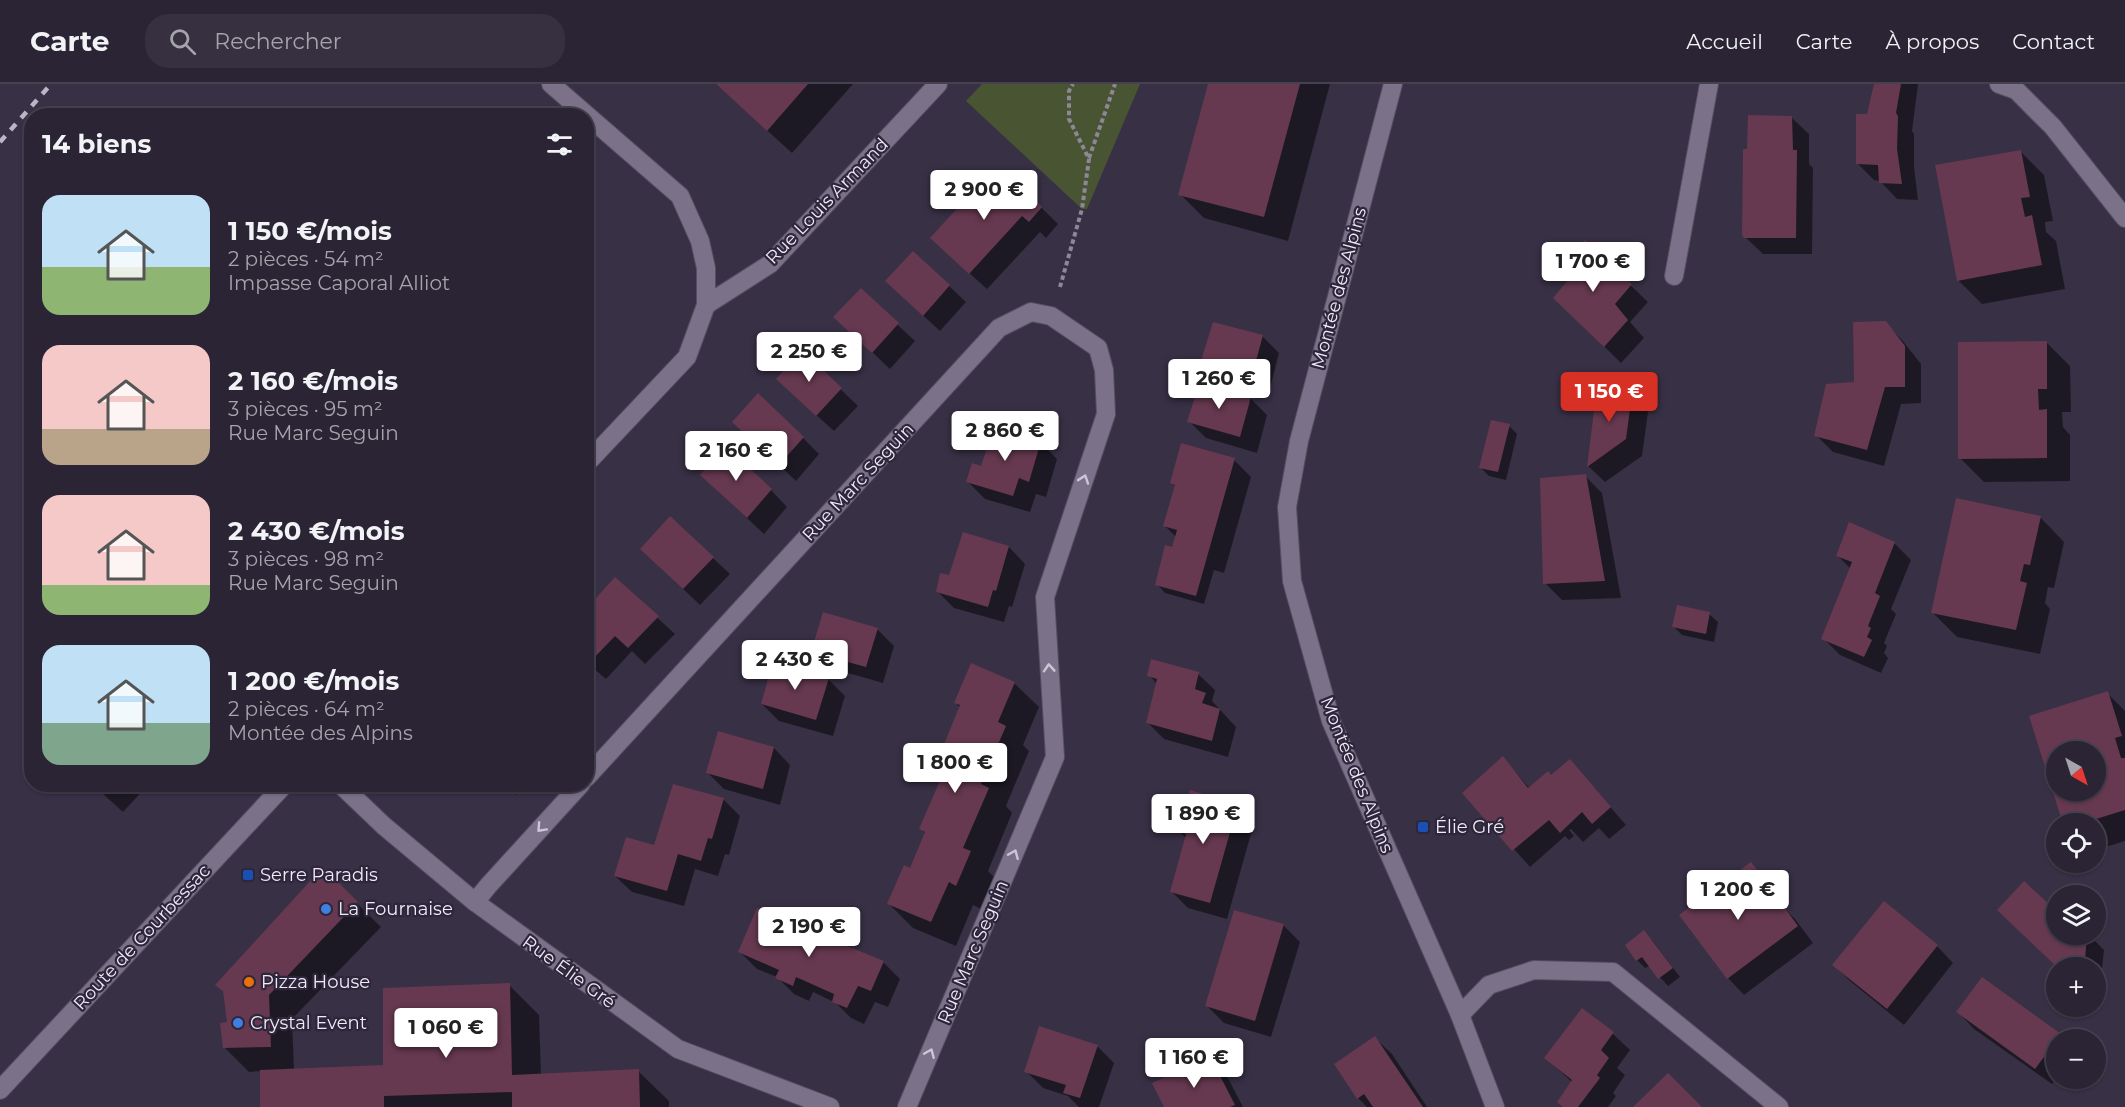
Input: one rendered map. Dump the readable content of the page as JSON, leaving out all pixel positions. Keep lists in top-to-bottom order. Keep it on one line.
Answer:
{"streets":{"street":["Rue Louis Armand","Montée des Alpins","Rue Marc Seguin","Route de Courbessac","Rue Élie Gré"]},"one_way":["Rue Marc Seguin"],"places":{"transit":["Élie Gré","Serre Paradis"],"other":["La Fournaise","Pizza House","Crystal Event"]},"north":"bottom right","page":{"header":"Carte","search":"Rechercher","nav":["Accueil","Carte","À propos","Contact"],"heading":"14 biens","price":["2 900 €","1 700 €","2 250 €","1 260 €","1 150 €","2 860 €","2 160 €","2 430 €","1 800 €","1 890 €","1 200 €","2 190 €","1 060 €","1 160 €"],"list":[{"name":"1 150 €/mois","note":"2 pièces · 54 m² · Impasse Caporal Alliot"},{"name":"2 160 €/mois","note":"3 pièces · 95 m² · Rue Marc Seguin"},{"name":"2 430 €/mois","note":"3 pièces · 98 m² · Rue Marc Seguin"},{"name":"1 200 €/mois","note":"2 pièces · 64 m² · Montée des Alpins"}],"map_buttons":["+","−"]}}
